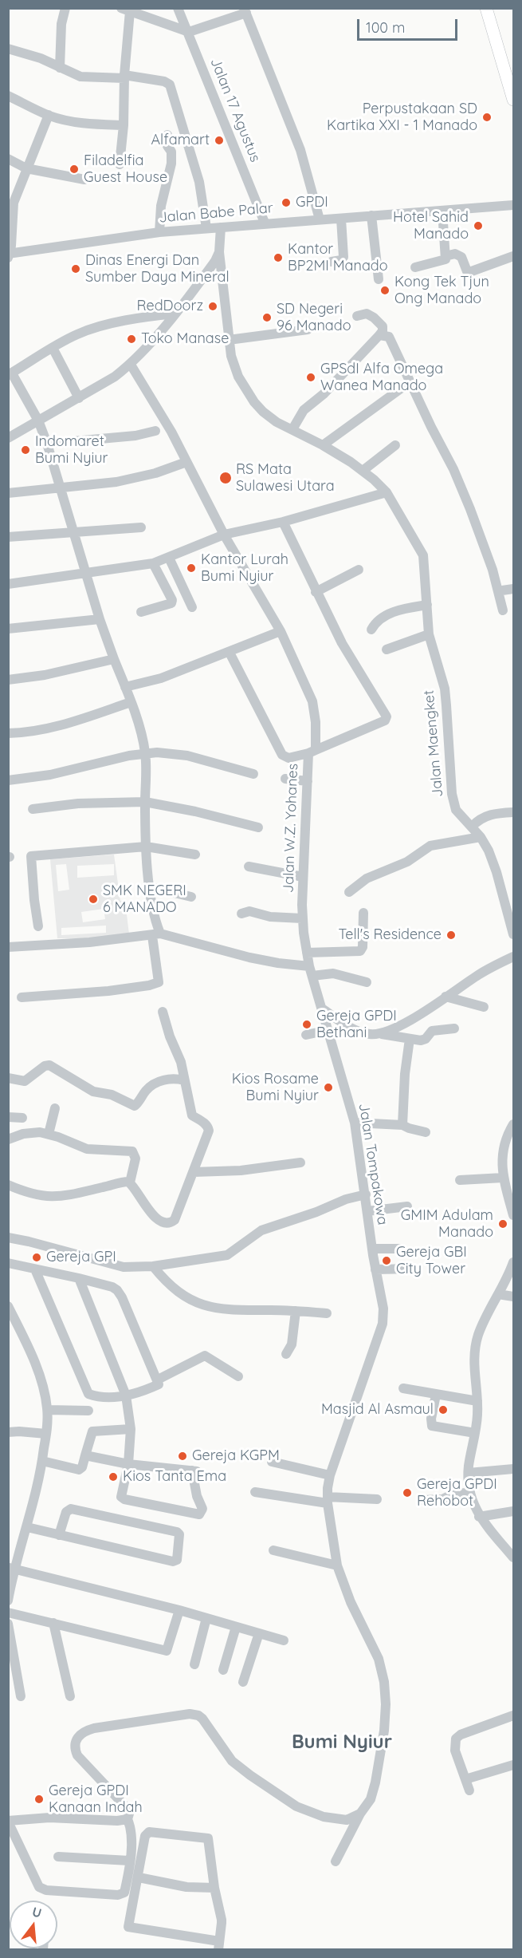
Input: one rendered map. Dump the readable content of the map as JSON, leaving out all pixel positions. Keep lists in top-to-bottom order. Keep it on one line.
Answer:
{"streets":{"street":["Jalan 17 Agustus","Jalan Babe Palar","Jalan Maengket","Jalan W.Z. Yohanes","Jalan Tompakowa"]},"crossings":[["Jalan 17 Agustus","Jalan Babe Palar"],["Jalan Babe Palar","Jalan Maengket"],["Jalan W.Z. Yohanes","Jalan Tompakowa"]],"districts":["Bumi Nyiur"],"places":["Perpustakaan SD Kartika XXI - 1 Manado","Alfamart","Filadelfia Guest House","GPDI","Hotel Sahid Manado","Kantor BP2MI Manado","Dinas Energi Dan Sumber Daya Mineral","Kong Tek Tjun Ong Manado","RedDoorz","SD Negeri 96 Manado","Toko Manase","GPSdI Alfa Omega Wanea Manado","Indomaret Bumi Nyiur","RS Mata Sulawesi Utara","Kantor Lurah Bumi Nyiur","SMK NEGERI 6 MANADO","Tell's Residence","Gereja GPDI Bethani","Kios Rosame Bumi Nyiur","GMIM Adulam Manado","Gereja GPI","Gereja GBI City Tower","Masjid Al Asmaul","Gereja KGPM","Kios Tanta Ema","Gereja GPDI Rehobot","Gereja GPDI Kanaan Indah"],"scale_bar":"100 m","north":"top"}
